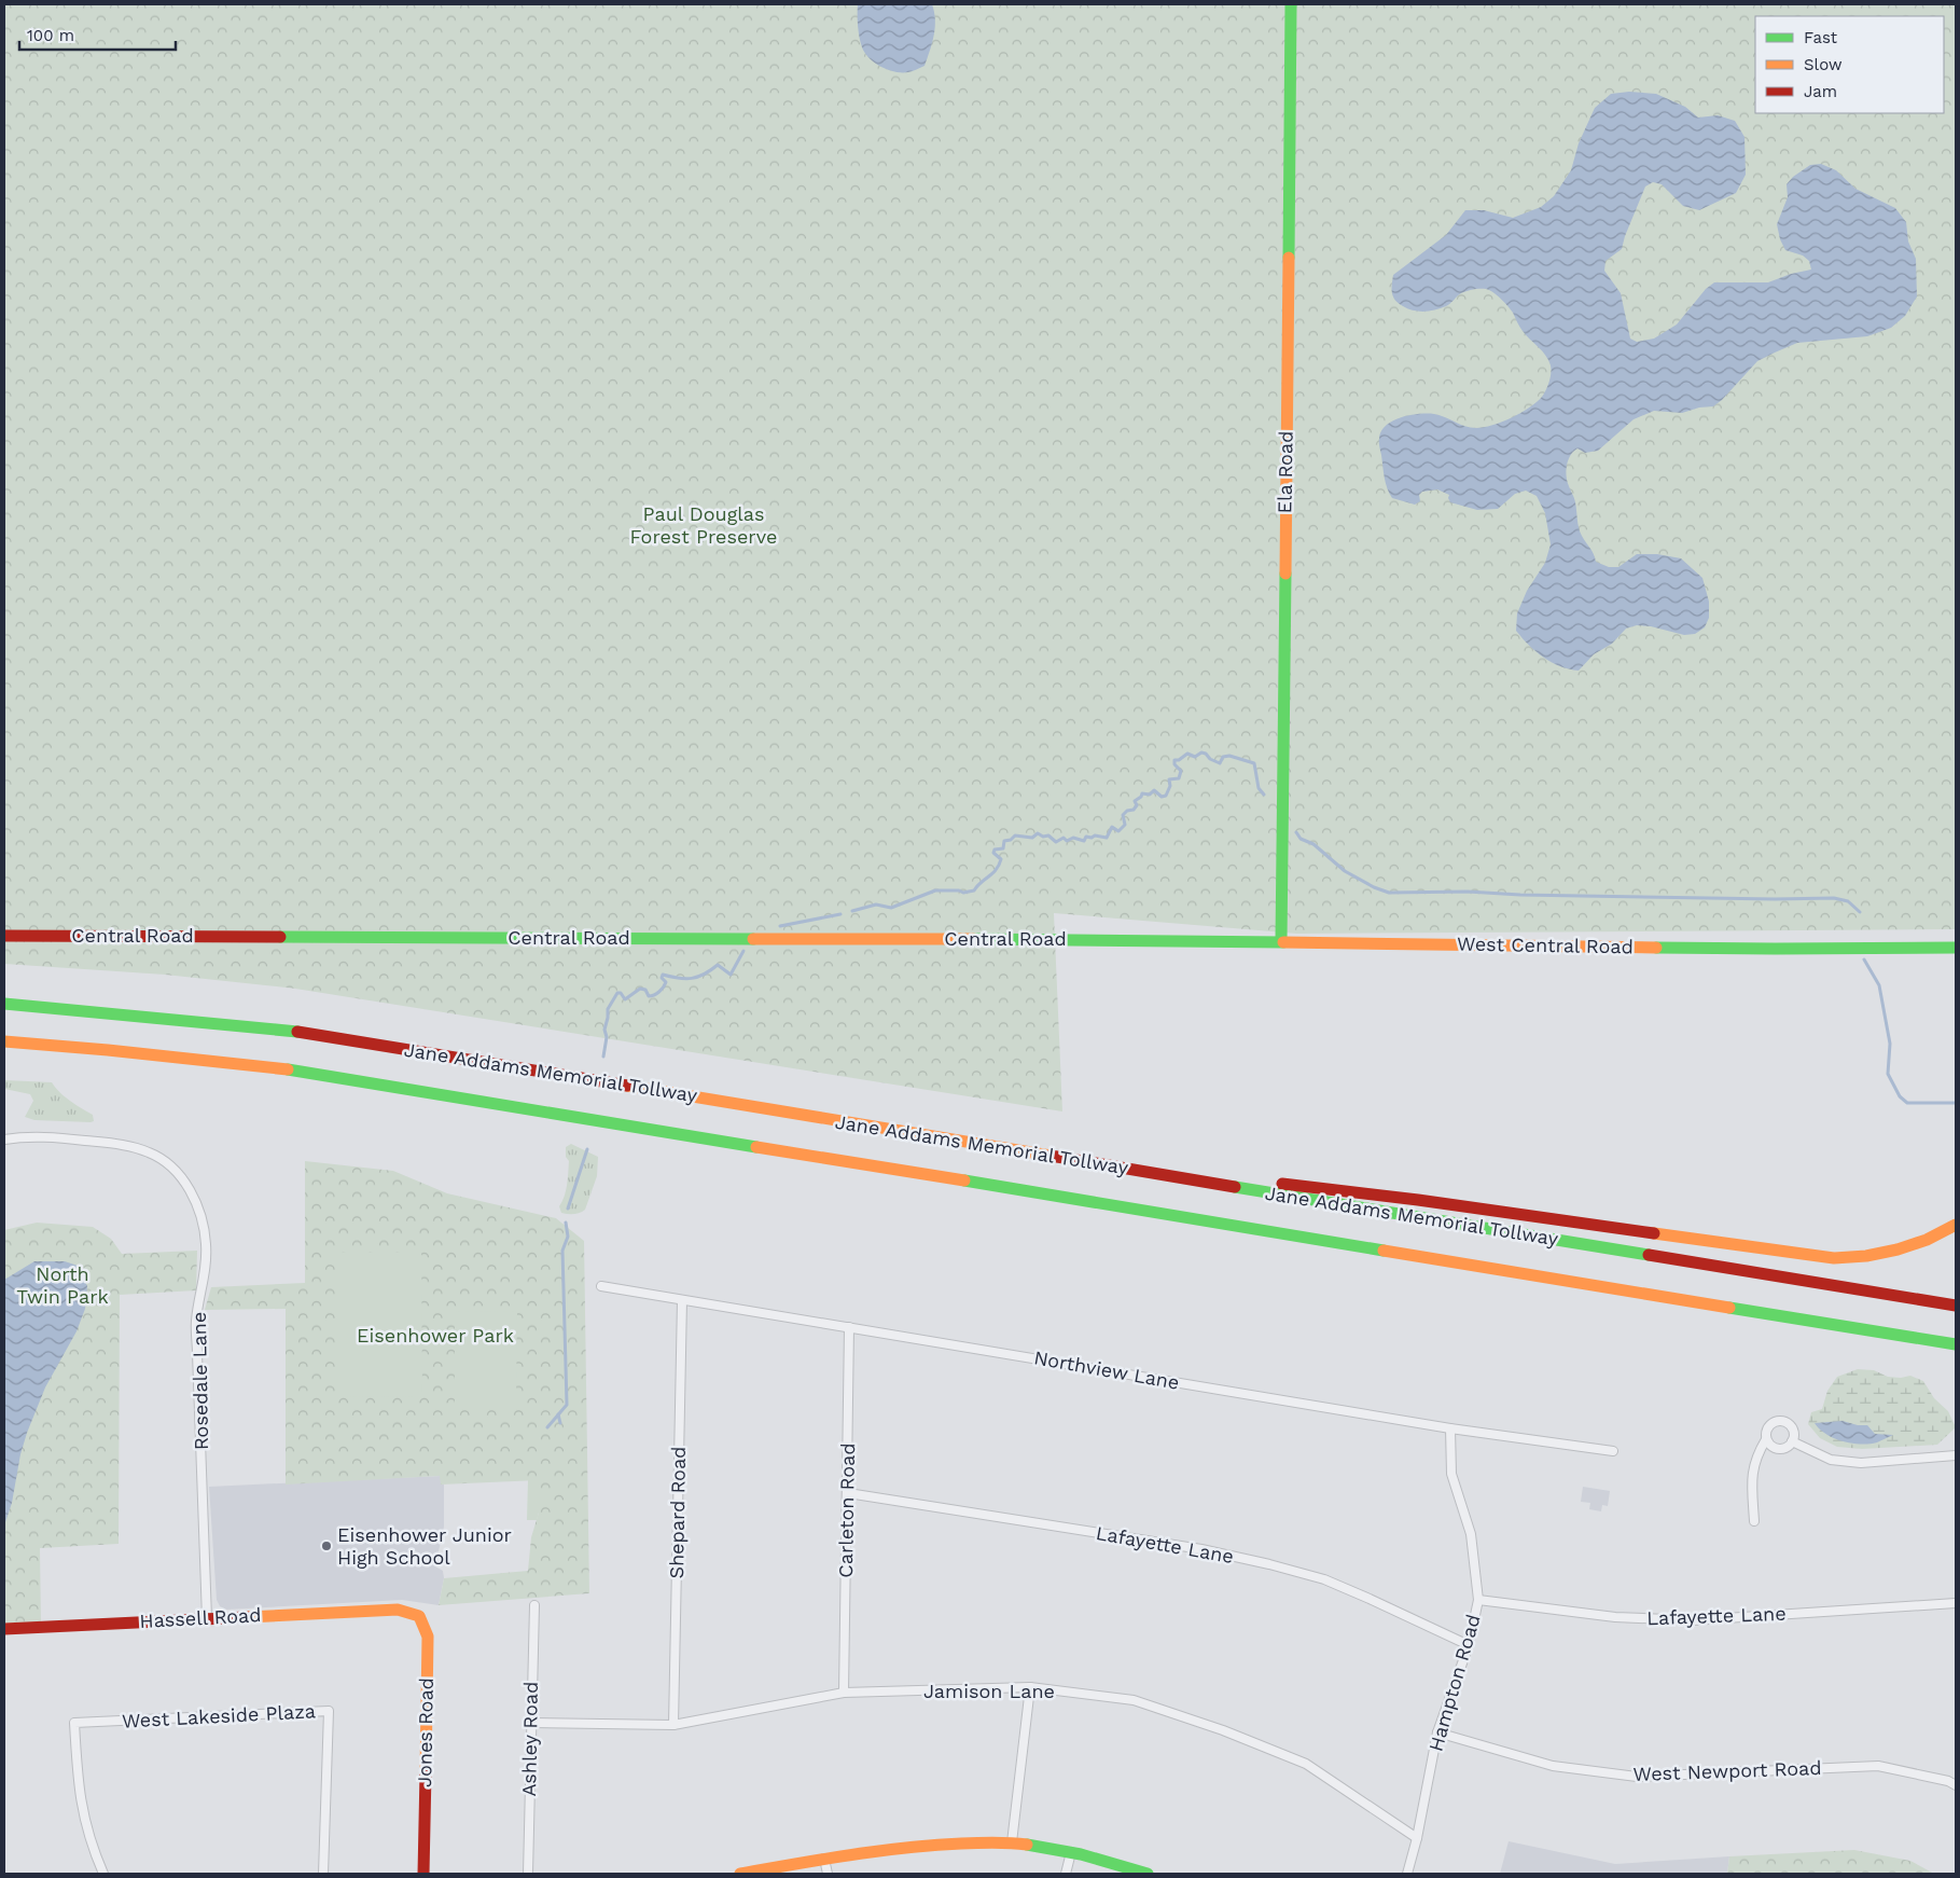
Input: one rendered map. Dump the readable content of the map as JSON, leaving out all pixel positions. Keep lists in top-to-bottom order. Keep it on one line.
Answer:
{"streets":{"main road":["Ela Road","Central Road","West Central Road","Jane Addams Memorial Tollway","Hassell Road","Jones Road"],"street":["Northview Lane","Rosedale Lane","Carleton Road","Shepard Road","Lafayette Lane","Hampton Road","Jamison Lane","West Lakeside Plaza","Ashley Road","West Newport Road"]},"crossings":[["Ela Road","West Central Road"],["Central Road","West Central Road"],["Northview Lane","Carleton Road"],["Northview Lane","Shepard Road"],["Northview Lane","Hampton Road"],["Rosedale Lane","Hassell Road"],["Carleton Road","Lafayette Lane"],["Carleton Road","Jamison Lane"],["Shepard Road","Jamison Lane"],["Lafayette Lane","Hampton Road"],["Hassell Road","Jones Road"],["Hampton Road","Jamison Lane"],["Hampton Road","West Newport Road"],["Jamison Lane","Ashley Road"]],"parks":["Paul Douglas Forest Preserve","North Twin Park","Eisenhower Park"],"places":["Eisenhower Junior High School"],"legend":["Fast","Slow","Jam"],"scale_bar":"100 m"}
